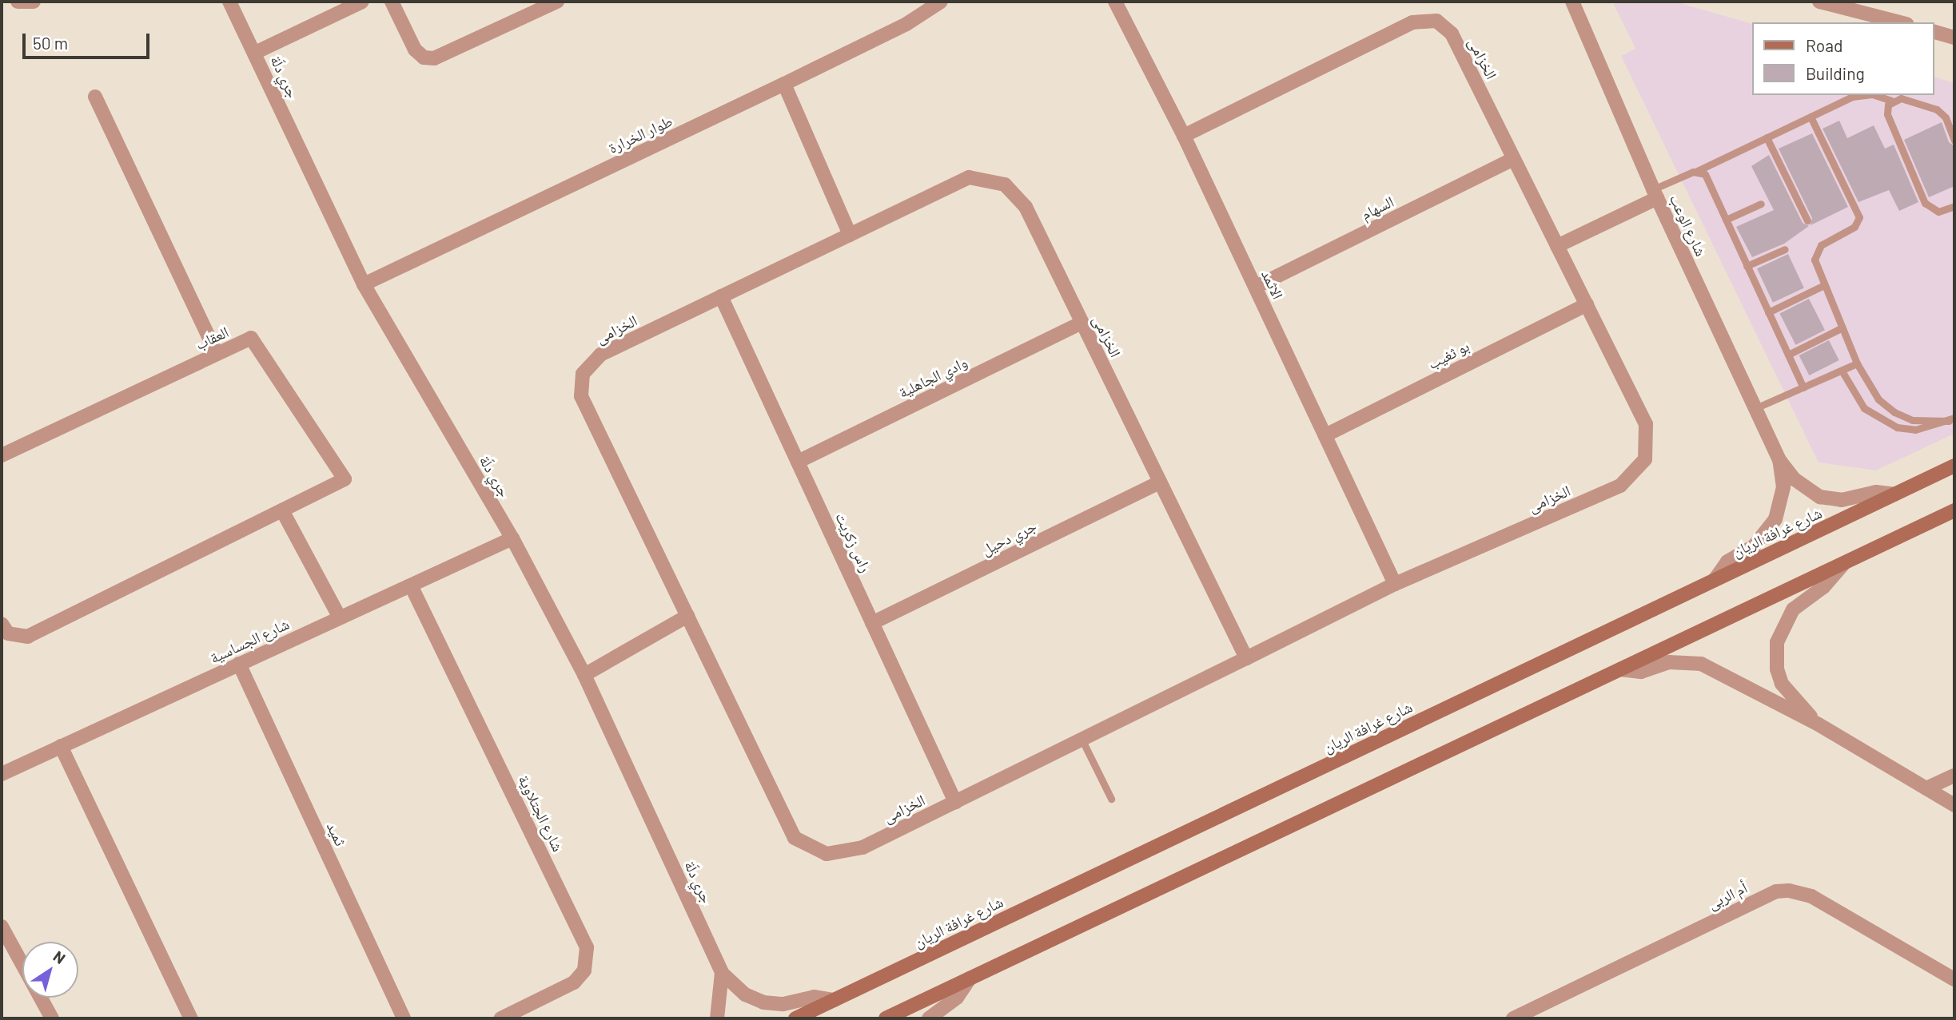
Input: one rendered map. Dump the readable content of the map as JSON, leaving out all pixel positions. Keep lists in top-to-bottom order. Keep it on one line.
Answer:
{"streets":{"main road":["شارع غرافة الريان"],"street":["الخزامى","جري دلّة","طوار الخرارة","السهام","شارع الوعب","الاثمد","العقاب","بو ثغيب","وادي الجاهلية","جري دحيل","راس زكريت","شارع الجساسية","شارع الجتلاوية","ثميد","أم الربى"]},"crossings":[["الخزامى","السهام"],["الخزامى","الاثمد"],["الخزامى","بو ثغيب"],["الخزامى","وادي الجاهلية"],["الخزامى","جري دحيل"],["الخزامى","راس زكريت"],["جري دلّة","طوار الخرارة"],["جري دلّة","شارع غرافة الريان"],["جري دلّة","شارع الجساسية"],["السهام","الاثمد"],["شارع الوعب","شارع غرافة الريان"],["الاثمد","بو ثغيب"],["وادي الجاهلية","راس زكريت"],["جري دحيل","راس زكريت"],["شارع الجساسية","شارع الجتلاوية"],["شارع الجساسية","ثميد"]],"legend":["Road","Building"],"scale_bar":"50 m","north":"top right"}
